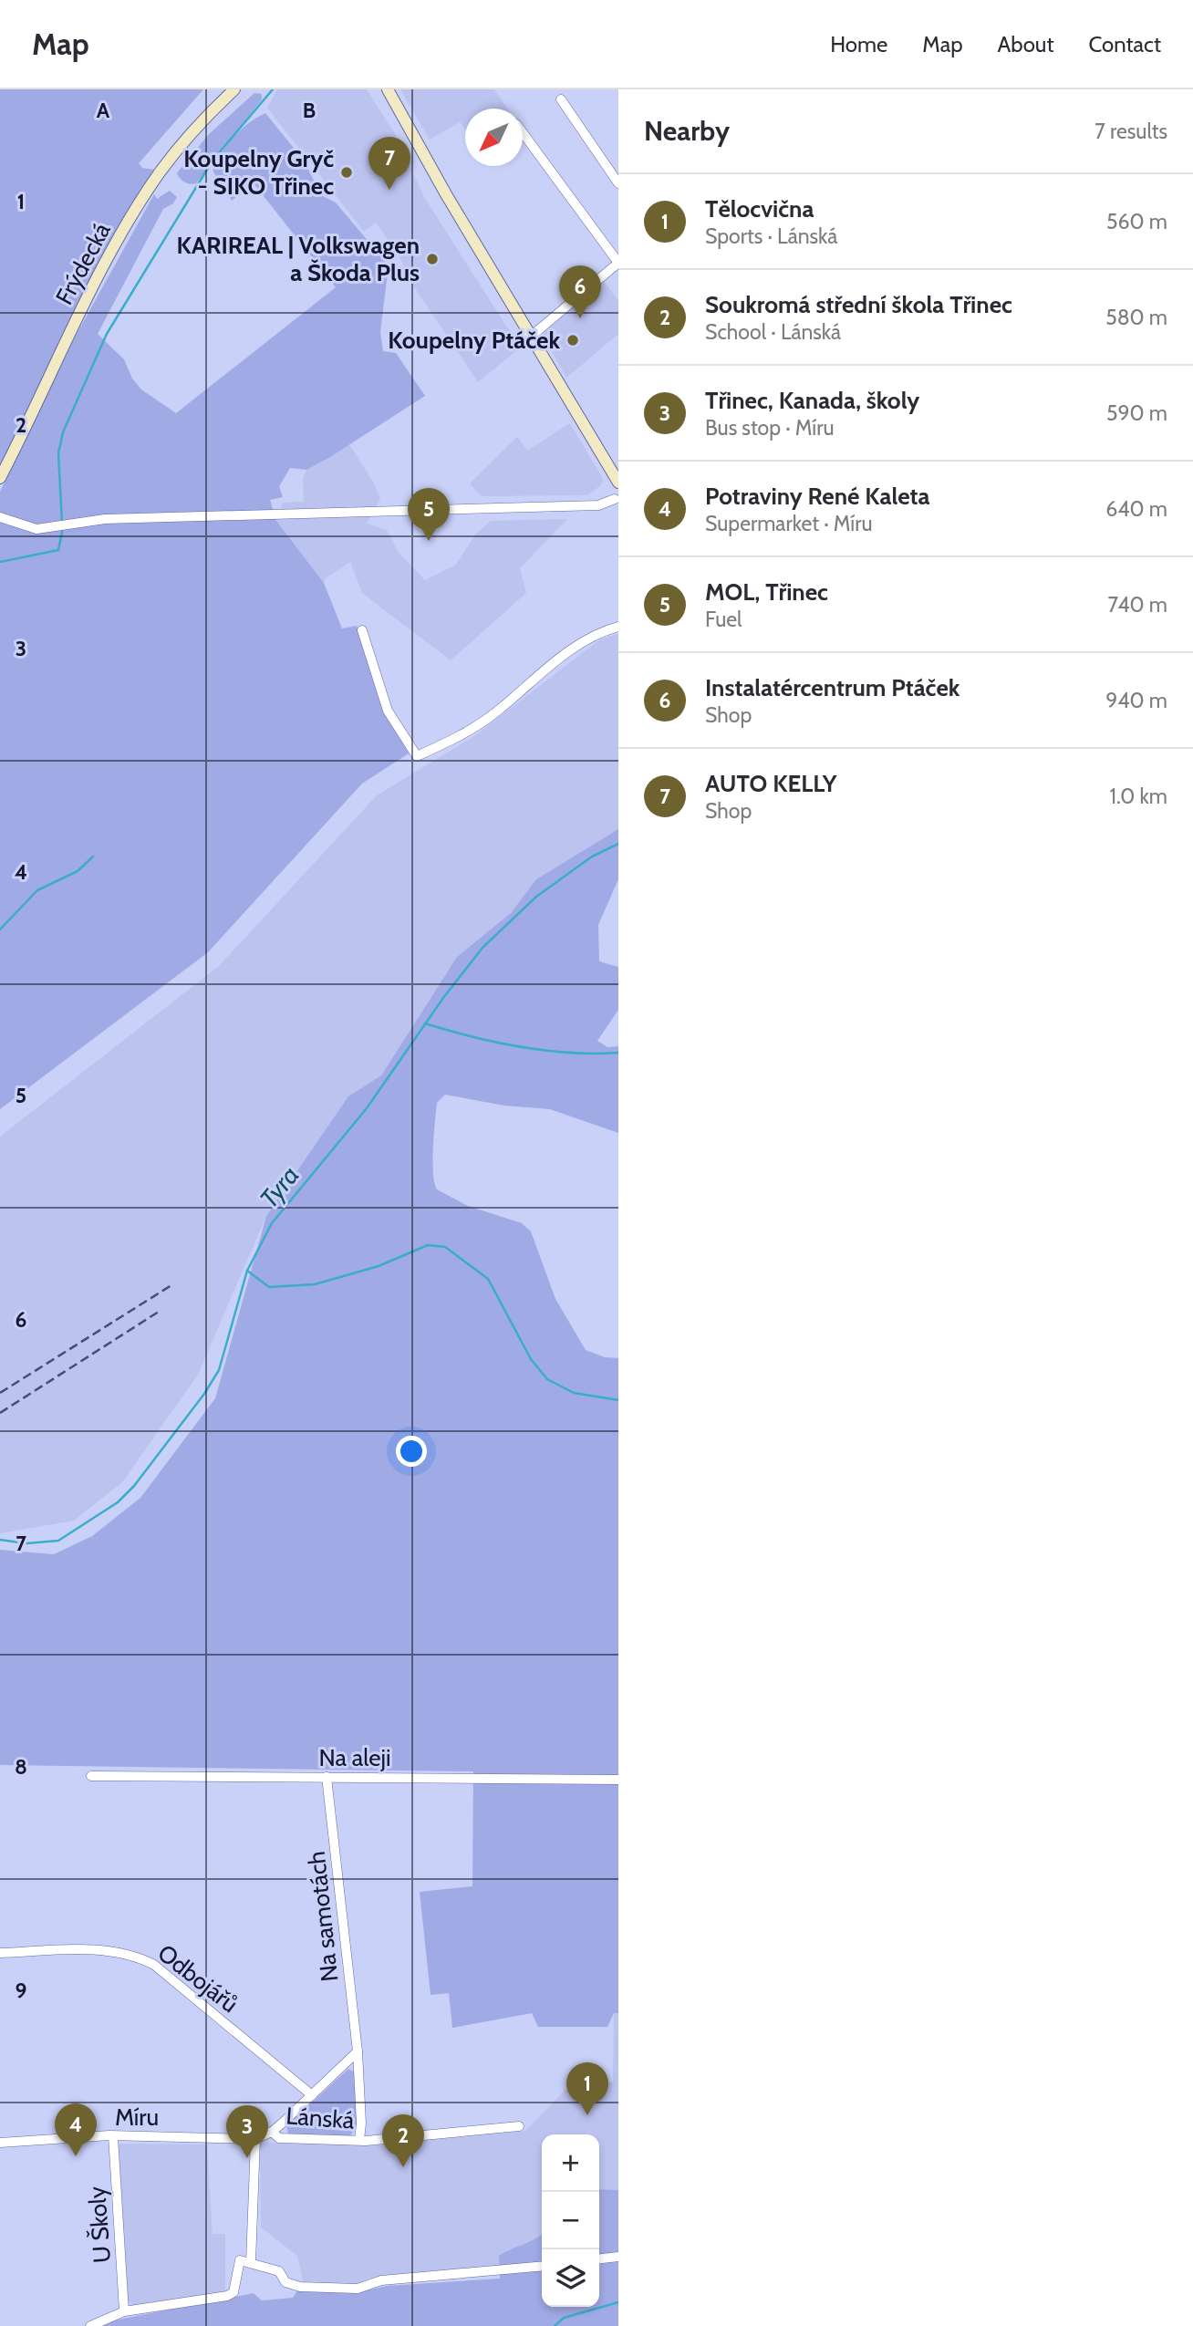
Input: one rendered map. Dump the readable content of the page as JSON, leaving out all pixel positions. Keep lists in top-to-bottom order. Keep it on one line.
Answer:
{"streets":{"main road":["Frýdecká"],"street":["Na aleji","Na samotách","Odbojářů","Míru","Lánská","U Školy"]},"crossings":[["Na aleji","Na samotách"],["Na samotách","Lánská"],["Míru","Lánská"],["Míru","U Školy"]],"water":["Tyra"],"places":["Koupelny Gryč - SIKO Třinec","KARIREAL | Volkswagen a Škoda Plus","Koupelny Ptáček"],"north":"bottom left","page":{"header":"Map","nav":["Home","Map","About","Contact"],"heading":["Nearby","7 results"],"pins":["7","6","5","1","4","3","2"],"list":[{"mark":"1","name":"Tělocvična","note":"Sports · Lánská","value":"560 m"},{"mark":"2","name":"Soukromá střední škola Třinec","note":"School · Lánská","value":"580 m"},{"mark":"3","name":"Třinec, Kanada, školy","note":"Bus stop · Míru","value":"590 m"},{"mark":"4","name":"Potraviny René Kaleta","note":"Supermarket · Míru","value":"640 m"},{"mark":"5","name":"MOL, Třinec","note":"Fuel","value":"740 m"},{"mark":"6","name":"Instalatércentrum Ptáček","note":"Shop","value":"940 m"},{"mark":"7","name":"AUTO KELLY","note":"Shop","value":"1.0 km"}],"map_buttons":["+","−"]},"grid":{"columns":["A","B"],"rows":["1","2","3","4","5","6","7","8","9"]}}
